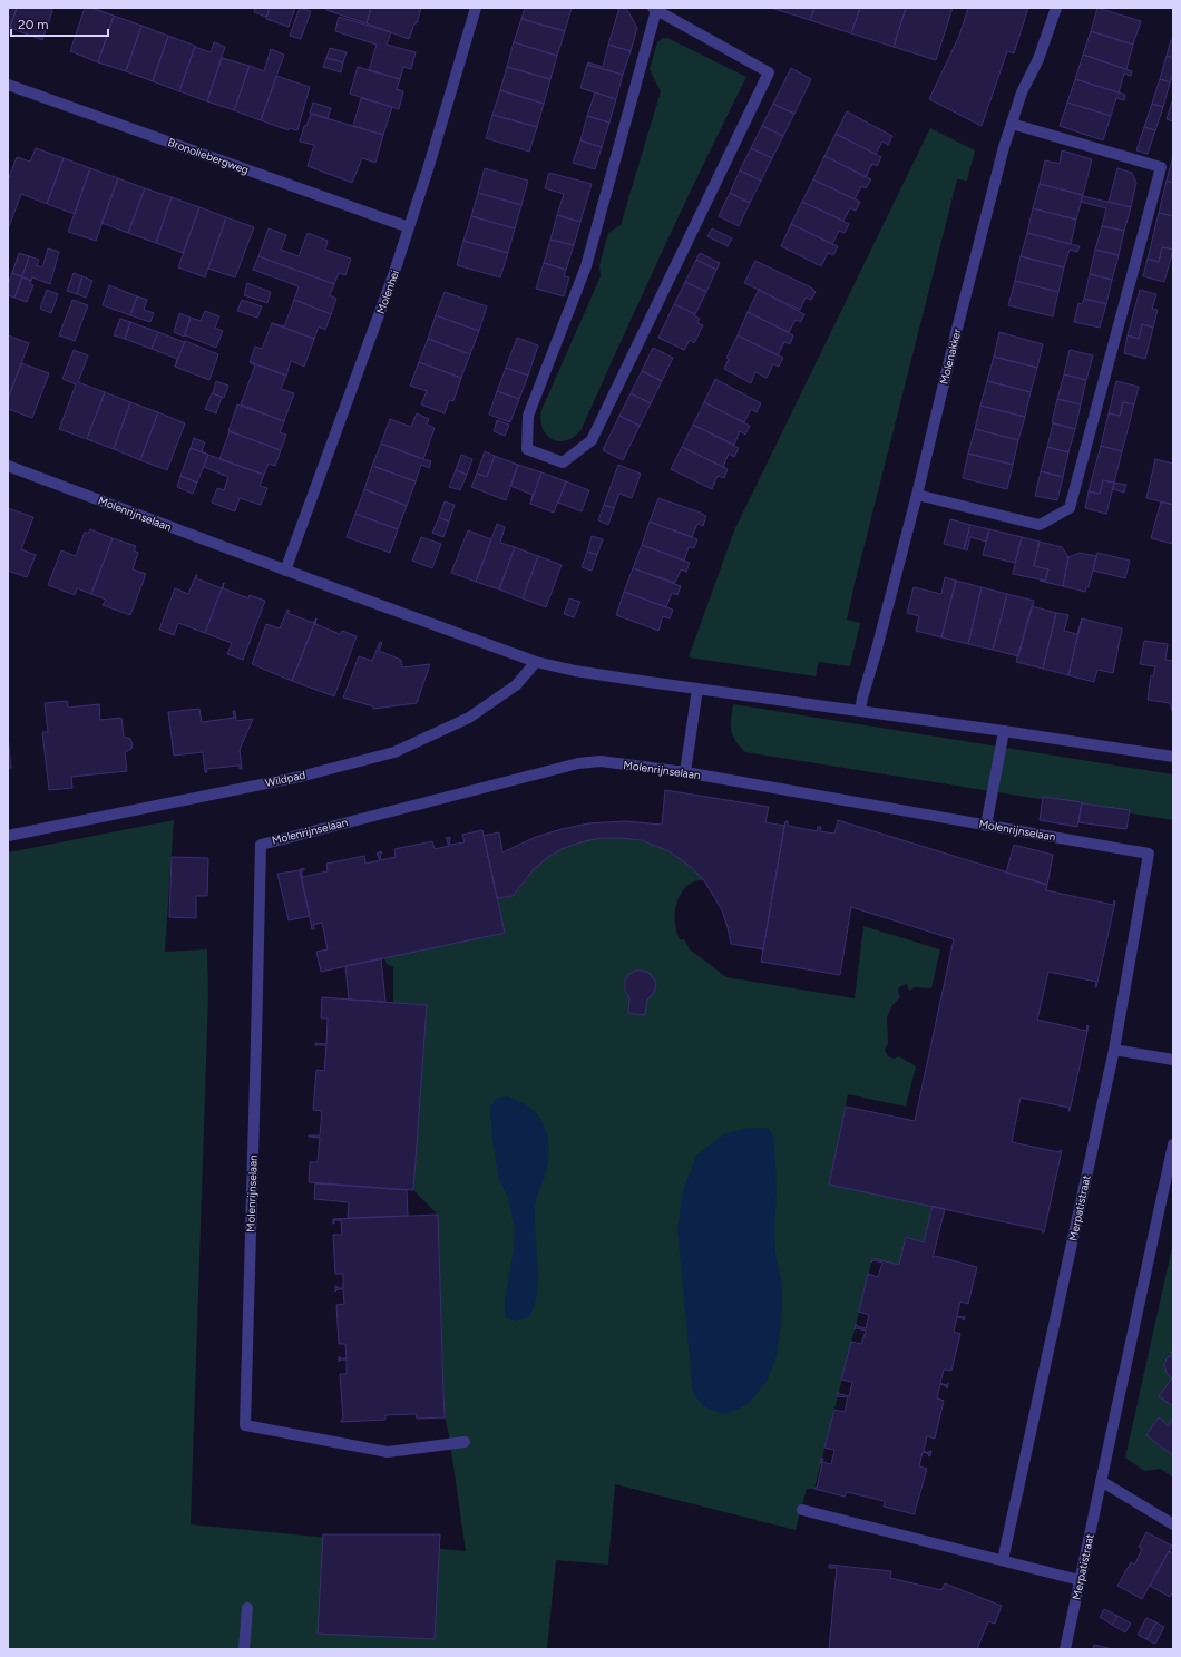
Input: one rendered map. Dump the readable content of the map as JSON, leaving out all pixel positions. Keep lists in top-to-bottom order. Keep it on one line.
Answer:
{"streets":{"street":["Bronoliebergweg","Molenhei","Molenakker","Molenrijnselaan","Wildpad","Merpatistraat"]},"crossings":[["Bronoliebergweg","Molenhei"],["Molenhei","Molenrijnselaan"],["Molenakker","Molenrijnselaan"],["Molenrijnselaan","Wildpad"],["Molenrijnselaan","Merpatistraat"]],"scale_bar":"20 m"}
